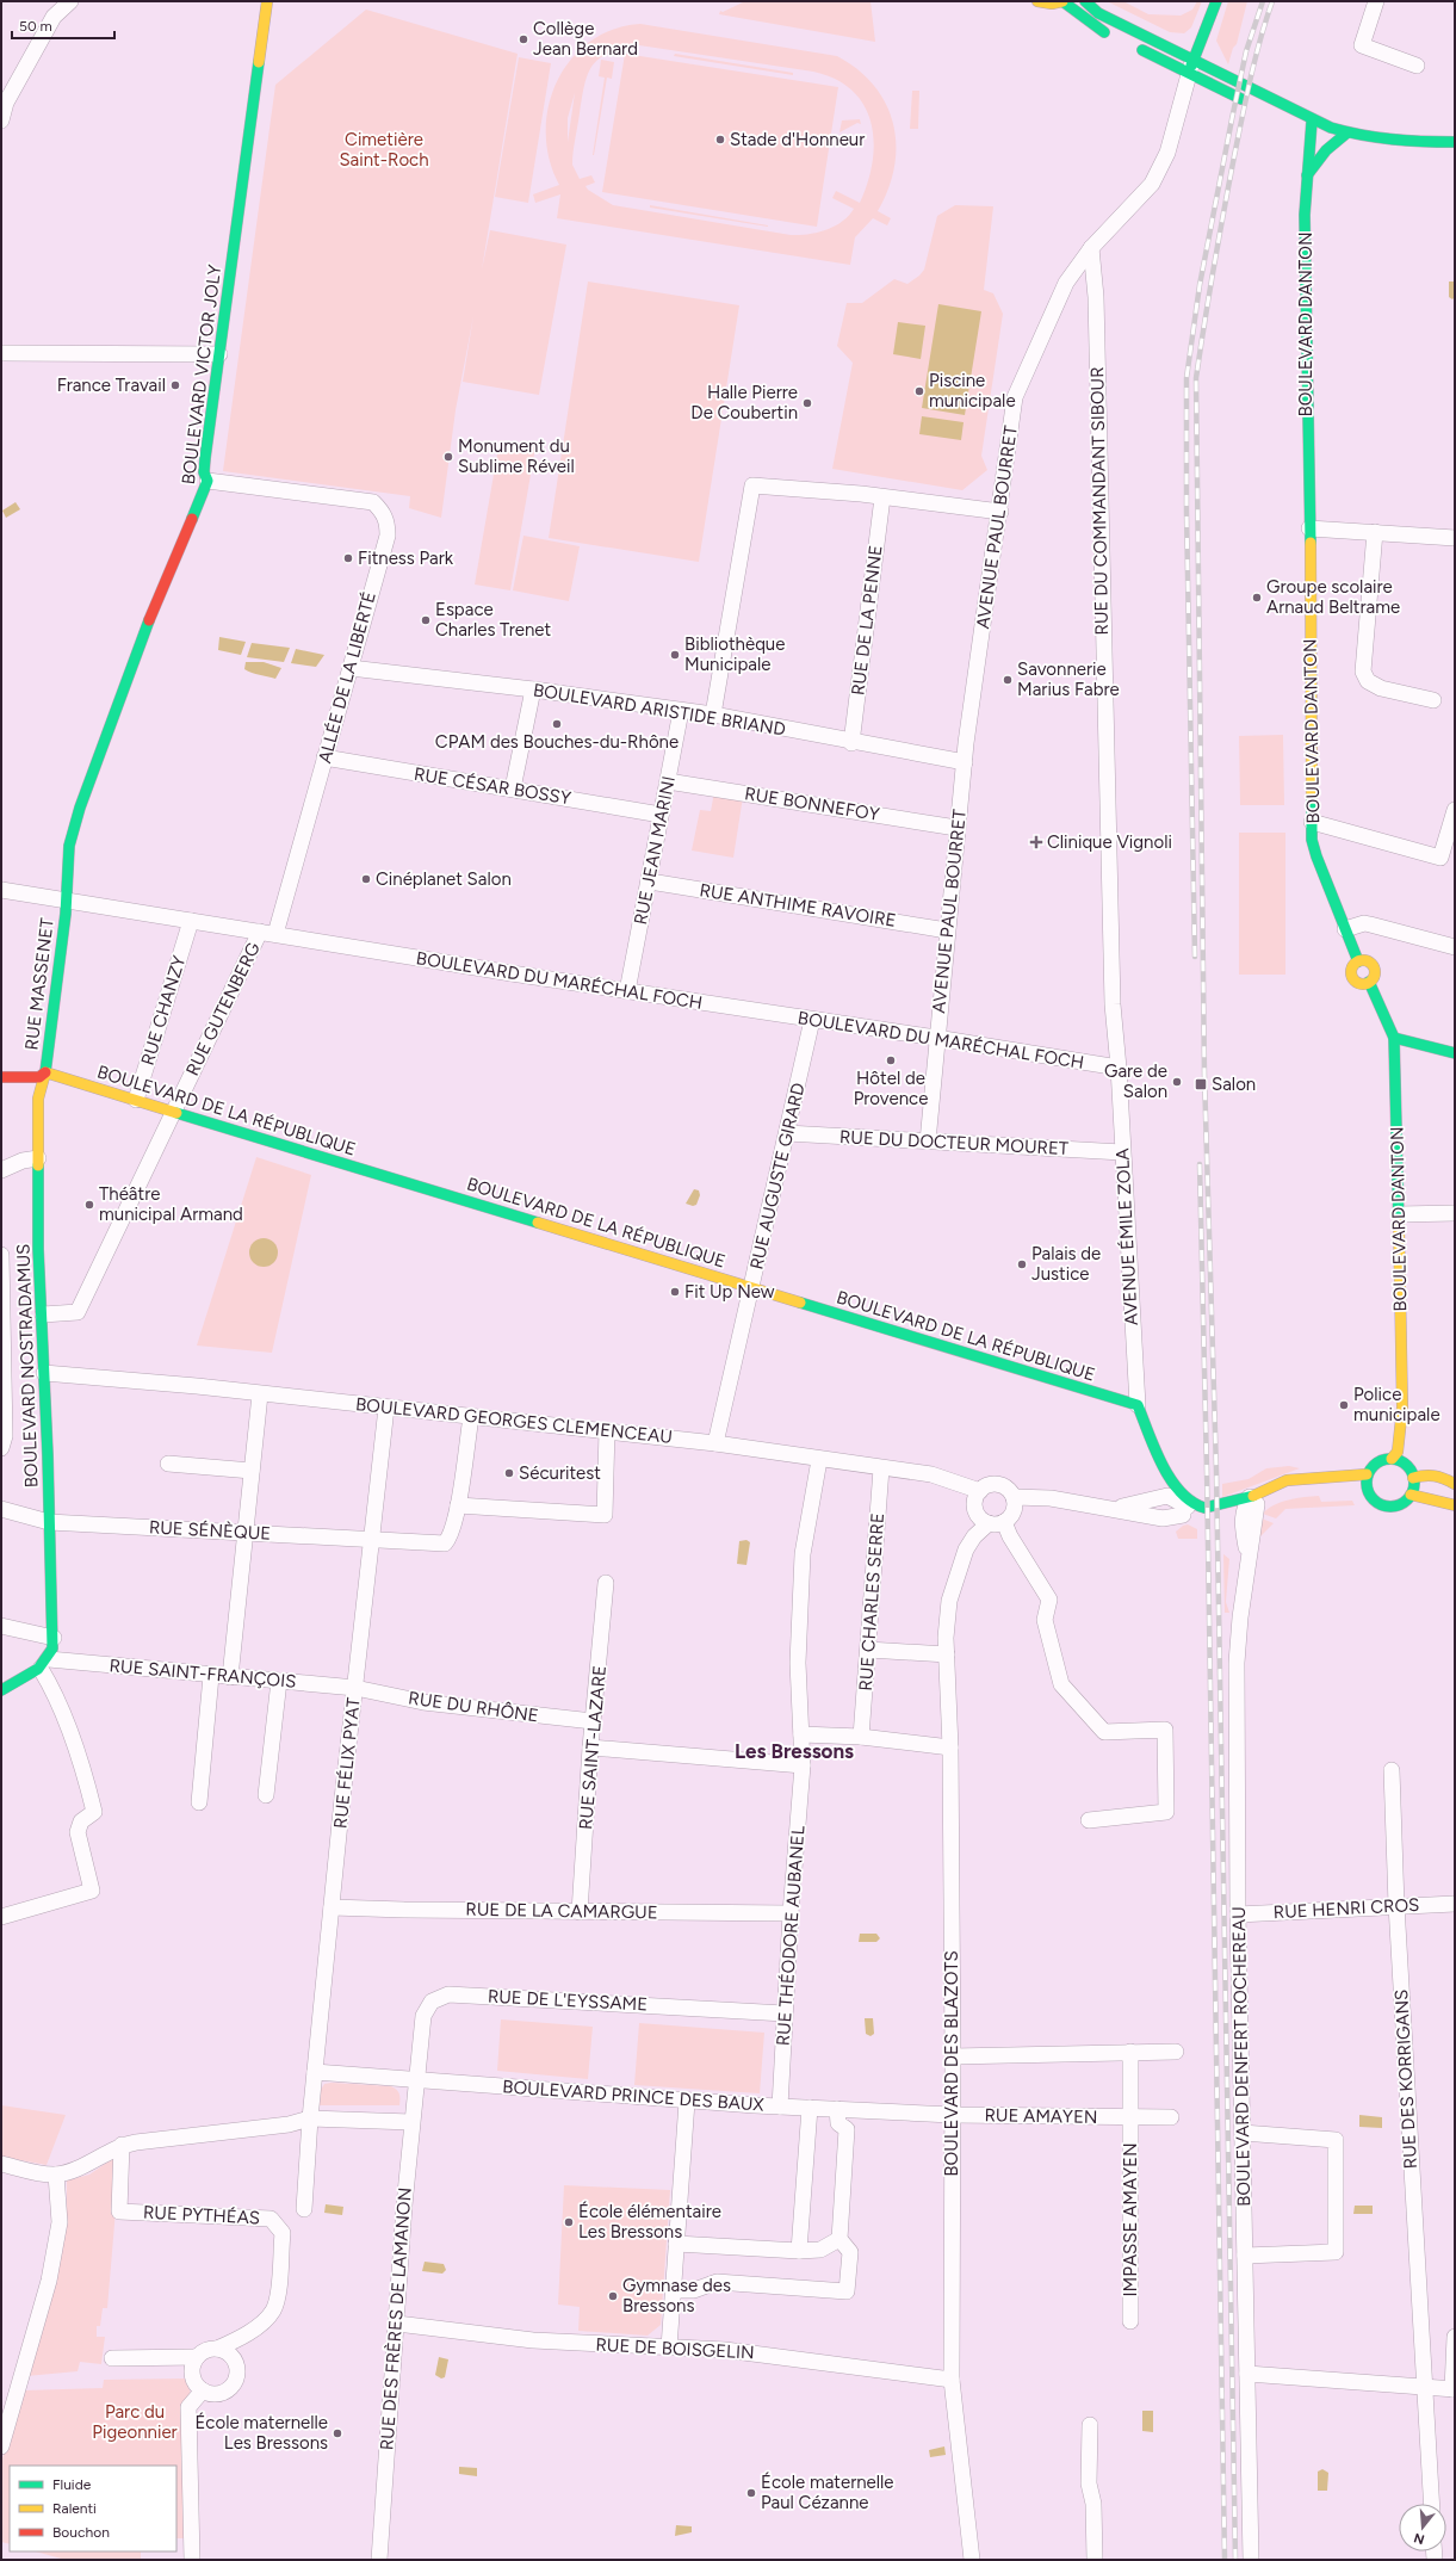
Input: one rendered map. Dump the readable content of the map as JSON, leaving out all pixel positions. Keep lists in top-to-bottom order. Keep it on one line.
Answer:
{"streets":{"main road":["BOULEVARD DANTON","BOULEVARD VICTOR JOLY","RUE MASSENET","BOULEVARD DE LA RÉPUBLIQUE","BOULEVARD NOSTRADAMUS"],"street":["RUE DU COMMANDANT SIBOUR","AVENUE PAUL BOURRET","RUE DE LA PENNE","ALLÉE DE LA LIBERTÉ","BOULEVARD ARISTIDE BRIAND","RUE CÉSAR BOSSY","RUE BONNEFOY","RUE JEAN MARINI","RUE ANTHIME RAVOIRE","BOULEVARD DU MARÉCHAL FOCH","RUE GUTENBERG","RUE CHANZY","RUE DU DOCTEUR MOURET","RUE AUGUSTE GIRARD","AVENUE ÉMILE ZOLA","BOULEVARD GEORGES CLEMENCEAU","RUE SÉNÈQUE","RUE CHARLES SERRE","RUE SAINT-FRANÇOIS","RUE DU RHÔNE","RUE SAINT-LAZARE","RUE FÉLIX PYAT","RUE HENRI CROS","RUE DE LA CAMARGUE","RUE THÉODORE AUBANEL","RUE DE L'EYSSAME","BOULEVARD DENFERT ROCHEREAU","BOULEVARD DES BLAZOTS","RUE DES KORRIGANS","BOULEVARD PRINCE DES BAUX","RUE AMAYEN","RUE PYTHÉAS","IMPASSE AMAYEN","RUE DES FRÈRES DE LAMANON","RUE DE BOISGELIN"]},"crossings":[["BOULEVARD VICTOR JOLY","ALLÉE DE LA LIBERTÉ"],["BOULEVARD VICTOR JOLY","BOULEVARD DU MARÉCHAL FOCH"],["BOULEVARD VICTOR JOLY","RUE MASSENET"],["RUE DU COMMANDANT SIBOUR","AVENUE PAUL BOURRET"],["RUE DU COMMANDANT SIBOUR","BOULEVARD DU MARÉCHAL FOCH"],["RUE DU COMMANDANT SIBOUR","AVENUE ÉMILE ZOLA"],["AVENUE PAUL BOURRET","BOULEVARD ARISTIDE BRIAND"],["AVENUE PAUL BOURRET","RUE BONNEFOY"],["AVENUE PAUL BOURRET","RUE ANTHIME RAVOIRE"],["AVENUE PAUL BOURRET","BOULEVARD DU MARÉCHAL FOCH"],["AVENUE PAUL BOURRET","RUE DU DOCTEUR MOURET"],["RUE DE LA PENNE","BOULEVARD ARISTIDE BRIAND"],["ALLÉE DE LA LIBERTÉ","BOULEVARD ARISTIDE BRIAND"],["ALLÉE DE LA LIBERTÉ","RUE CÉSAR BOSSY"],["ALLÉE DE LA LIBERTÉ","BOULEVARD DU MARÉCHAL FOCH"],["ALLÉE DE LA LIBERTÉ","RUE GUTENBERG"],["BOULEVARD ARISTIDE BRIAND","RUE JEAN MARINI"],["RUE CÉSAR BOSSY","RUE JEAN MARINI"],["RUE BONNEFOY","RUE JEAN MARINI"],["RUE JEAN MARINI","RUE ANTHIME RAVOIRE"],["RUE JEAN MARINI","BOULEVARD DU MARÉCHAL FOCH"],["BOULEVARD DU MARÉCHAL FOCH","RUE MASSENET"],["BOULEVARD DU MARÉCHAL FOCH","RUE GUTENBERG"],["BOULEVARD DU MARÉCHAL FOCH","RUE CHANZY"],["BOULEVARD DU MARÉCHAL FOCH","RUE AUGUSTE GIRARD"],["BOULEVARD DU MARÉCHAL FOCH","AVENUE ÉMILE ZOLA"],["RUE MASSENET","BOULEVARD DE LA RÉPUBLIQUE"],["RUE MASSENET","BOULEVARD NOSTRADAMUS"],["RUE GUTENBERG","BOULEVARD DE LA RÉPUBLIQUE"],["RUE GUTENBERG","BOULEVARD NOSTRADAMUS"],["RUE CHANZY","BOULEVARD DE LA RÉPUBLIQUE"],["BOULEVARD DE LA RÉPUBLIQUE","RUE AUGUSTE GIRARD"],["BOULEVARD DE LA RÉPUBLIQUE","AVENUE ÉMILE ZOLA"],["BOULEVARD DE LA RÉPUBLIQUE","BOULEVARD NOSTRADAMUS"],["RUE DU DOCTEUR MOURET","RUE AUGUSTE GIRARD"],["RUE DU DOCTEUR MOURET","AVENUE ÉMILE ZOLA"],["RUE AUGUSTE GIRARD","BOULEVARD GEORGES CLEMENCEAU"],["BOULEVARD NOSTRADAMUS","BOULEVARD GEORGES CLEMENCEAU"],["BOULEVARD NOSTRADAMUS","RUE SÉNÈQUE"],["BOULEVARD NOSTRADAMUS","RUE SAINT-FRANÇOIS"],["BOULEVARD GEORGES CLEMENCEAU","RUE CHARLES SERRE"],["BOULEVARD GEORGES CLEMENCEAU","RUE FÉLIX PYAT"],["BOULEVARD GEORGES CLEMENCEAU","RUE THÉODORE AUBANEL"],["BOULEVARD GEORGES CLEMENCEAU","BOULEVARD DES BLAZOTS"],["RUE SÉNÈQUE","RUE FÉLIX PYAT"],["RUE SAINT-FRANÇOIS","RUE DU RHÔNE"],["RUE SAINT-FRANÇOIS","RUE FÉLIX PYAT"],["RUE DU RHÔNE","RUE SAINT-LAZARE"],["RUE DU RHÔNE","RUE FÉLIX PYAT"],["RUE SAINT-LAZARE","RUE DE LA CAMARGUE"],["RUE FÉLIX PYAT","RUE DE LA CAMARGUE"],["RUE FÉLIX PYAT","BOULEVARD PRINCE DES BAUX"],["RUE HENRI CROS","BOULEVARD DENFERT ROCHEREAU"],["RUE HENRI CROS","RUE DES KORRIGANS"],["RUE DE LA CAMARGUE","RUE THÉODORE AUBANEL"],["RUE THÉODORE AUBANEL","RUE DE L'EYSSAME"],["RUE THÉODORE AUBANEL","BOULEVARD PRINCE DES BAUX"],["RUE DE L'EYSSAME","BOULEVARD PRINCE DES BAUX"],["RUE DE L'EYSSAME","RUE DES FRÈRES DE LAMANON"],["BOULEVARD DES BLAZOTS","BOULEVARD PRINCE DES BAUX"],["BOULEVARD DES BLAZOTS","RUE AMAYEN"],["BOULEVARD DES BLAZOTS","RUE DE BOISGELIN"],["BOULEVARD PRINCE DES BAUX","RUE AMAYEN"],["BOULEVARD PRINCE DES BAUX","RUE DES FRÈRES DE LAMANON"],["RUE AMAYEN","IMPASSE AMAYEN"],["RUE DES FRÈRES DE LAMANON","RUE DE BOISGELIN"]],"districts":["Les Bressons"],"parks":["Cimetière Saint-Roch","Parc du Pigeonnier"],"places":{"other":["Collège Jean Bernard","Stade d'Honneur","France Travail","Piscine municipale","Halle Pierre De Coubertin","Monument du Sublime Réveil","Fitness Park","Groupe scolaire Arnaud Beltrame","Espace Charles Trenet","Bibliothèque Municipale","Savonnerie Marius Fabre","CPAM des Bouches-du-Rhône","Cinéplanet Salon","Hôtel de Provence","Gare de Salon","Théâtre municipal Armand","Palais de Justice","Fit Up New","Police municipale","Sécuritest","École élémentaire Les Bressons","Gymnase des Bressons","École maternelle Les Bressons","École maternelle Paul Cézanne"],"health":["Clinique Vignoli"],"transit":["Salon"]},"legend":["Fluide","Ralenti","Bouchon"],"scale_bar":"50 m","north":"bottom"}
